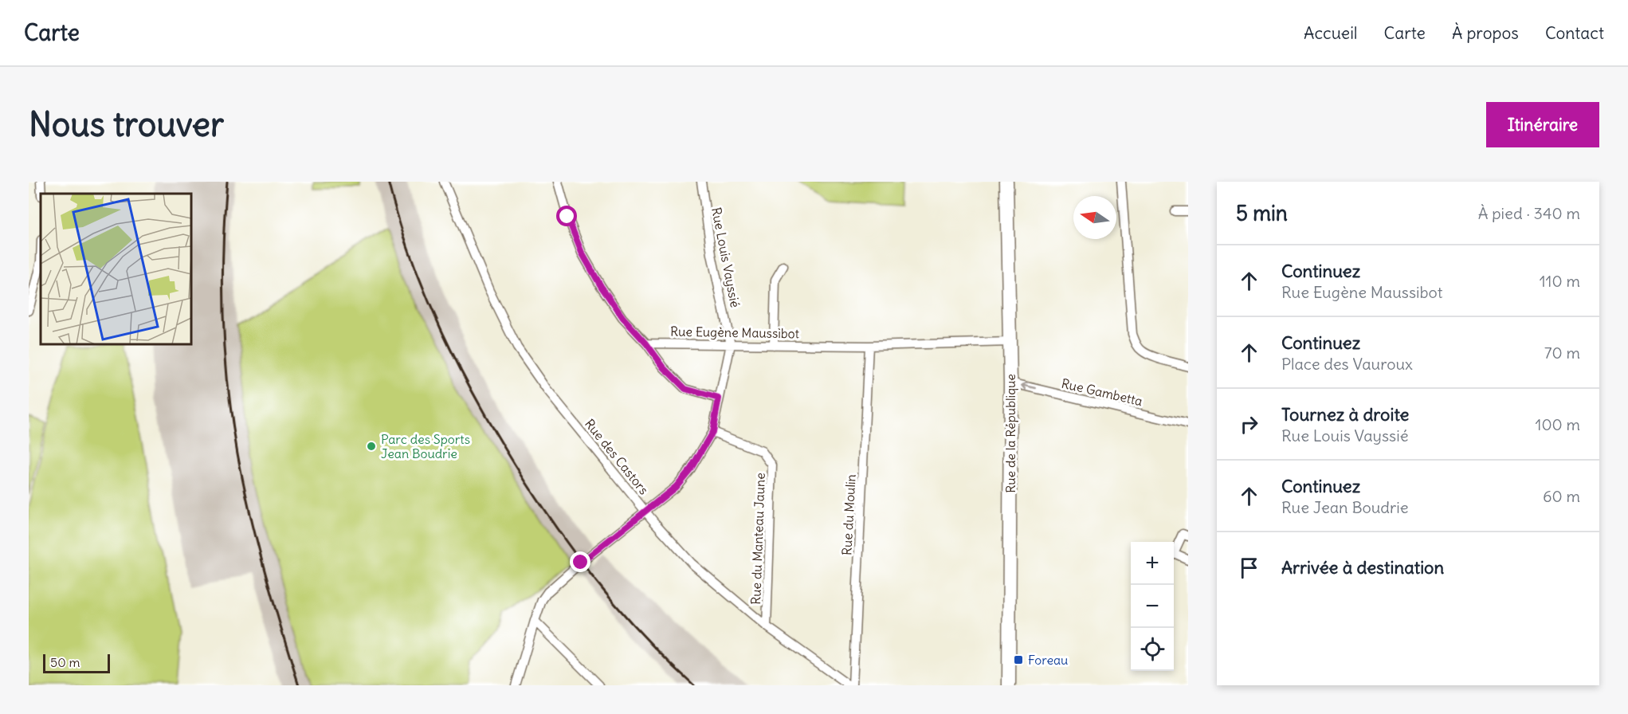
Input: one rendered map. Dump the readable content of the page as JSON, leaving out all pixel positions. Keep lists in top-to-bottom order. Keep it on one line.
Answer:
{"streets":{"main road":["Rue de la République"],"street":["Rue Louis Vayssié","Rue Eugène Maussibot","Rue Gambetta","Rue des Castors","Rue du Moulin","Rue du Manteau Jaune"]},"crossings":[["Rue Louis Vayssié","Rue Eugène Maussibot"],["Rue Louis Vayssié","Rue des Castors"],["Rue Louis Vayssié","Rue du Manteau Jaune"],["Rue Eugène Maussibot","Rue de la République"],["Rue Eugène Maussibot","Rue du Moulin"],["Rue Gambetta","Rue de la République"],["Rue des Castors","Rue du Moulin"],["Rue des Castors","Rue du Manteau Jaune"]],"one_way":["Rue Gambetta"],"places":{"other":["Parc des Sports Jean Boudrie"],"transit":["Foreau"]},"scale_bar":"50 m","north":"left","page":{"header":"Carte","nav":["Accueil","Carte","À propos","Contact"],"buttons":"Itinéraire","title":"Nous trouver","heading":["5 min","À pied · 340 m"],"list":[["Continuez","Rue Eugène Maussibot","110 m"],["Continuez","Place des Vauroux","70 m"],["Tournez à droite","Rue Louis Vayssié","100 m"],["Continuez","Rue Jean Boudrie","60 m"],"Arrivée à destination"],"map_buttons":["+","−"],"scale":"50 m"}}
